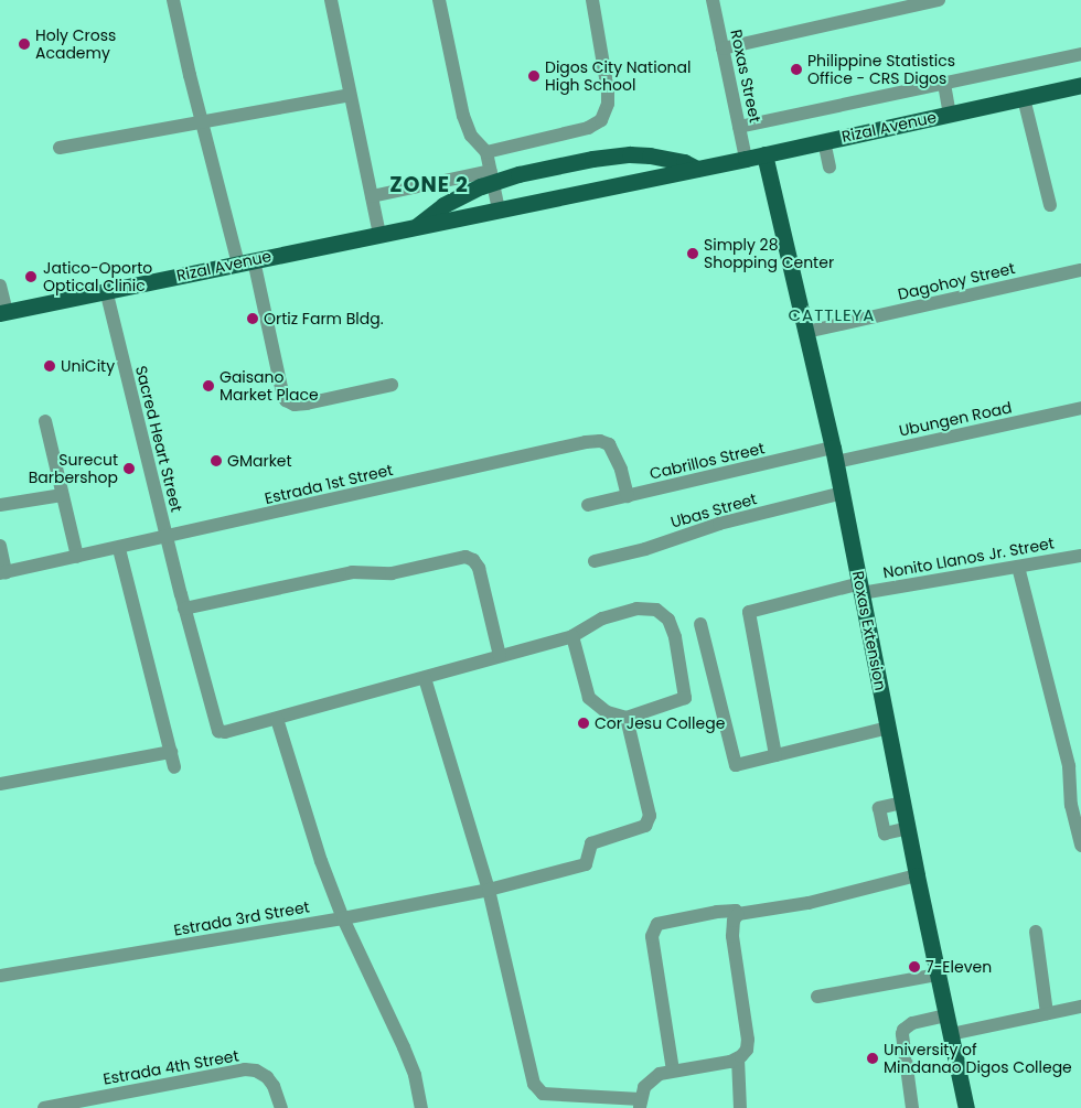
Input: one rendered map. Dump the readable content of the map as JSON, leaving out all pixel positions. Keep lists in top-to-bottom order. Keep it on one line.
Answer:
{"streets":{"main road":["Rizal Avenue","Roxas Extension"],"street":["Roxas Street","Dagohoy Street","Ubungen Road","Sacred Heart Street","Cabrillos Street","Estrada 1st Street","Ubas Street","Nonito Llanos Jr. Street","Estrada 3rd Street","Estrada 4th Street"]},"crossings":[["Roxas Street","Rizal Avenue"],["Rizal Avenue","Sacred Heart Street"],["Rizal Avenue","Roxas Extension"],["Dagohoy Street","Roxas Extension"],["Ubungen Road","Cabrillos Street"],["Ubungen Road","Roxas Extension"],["Sacred Heart Street","Estrada 1st Street"],["Cabrillos Street","Estrada 1st Street"],["Cabrillos Street","Roxas Extension"],["Ubas Street","Roxas Extension"],["Nonito Llanos Jr. Street","Roxas Extension"]],"districts":["ZONE 2","CATTLEYA"],"places":["Holy Cross Academy","Philippine Statistics Office - CRS Digos","Digos City National High School","Simply 28 Shopping Center","Jatico-Oporto Optical Clinic","Ortiz Farm Bldg.","UniCity","Gaisano Market Place","GMarket","Surecut Barbershop","Cor Jesu College","7-Eleven","University of Mindanao Digos College"]}
